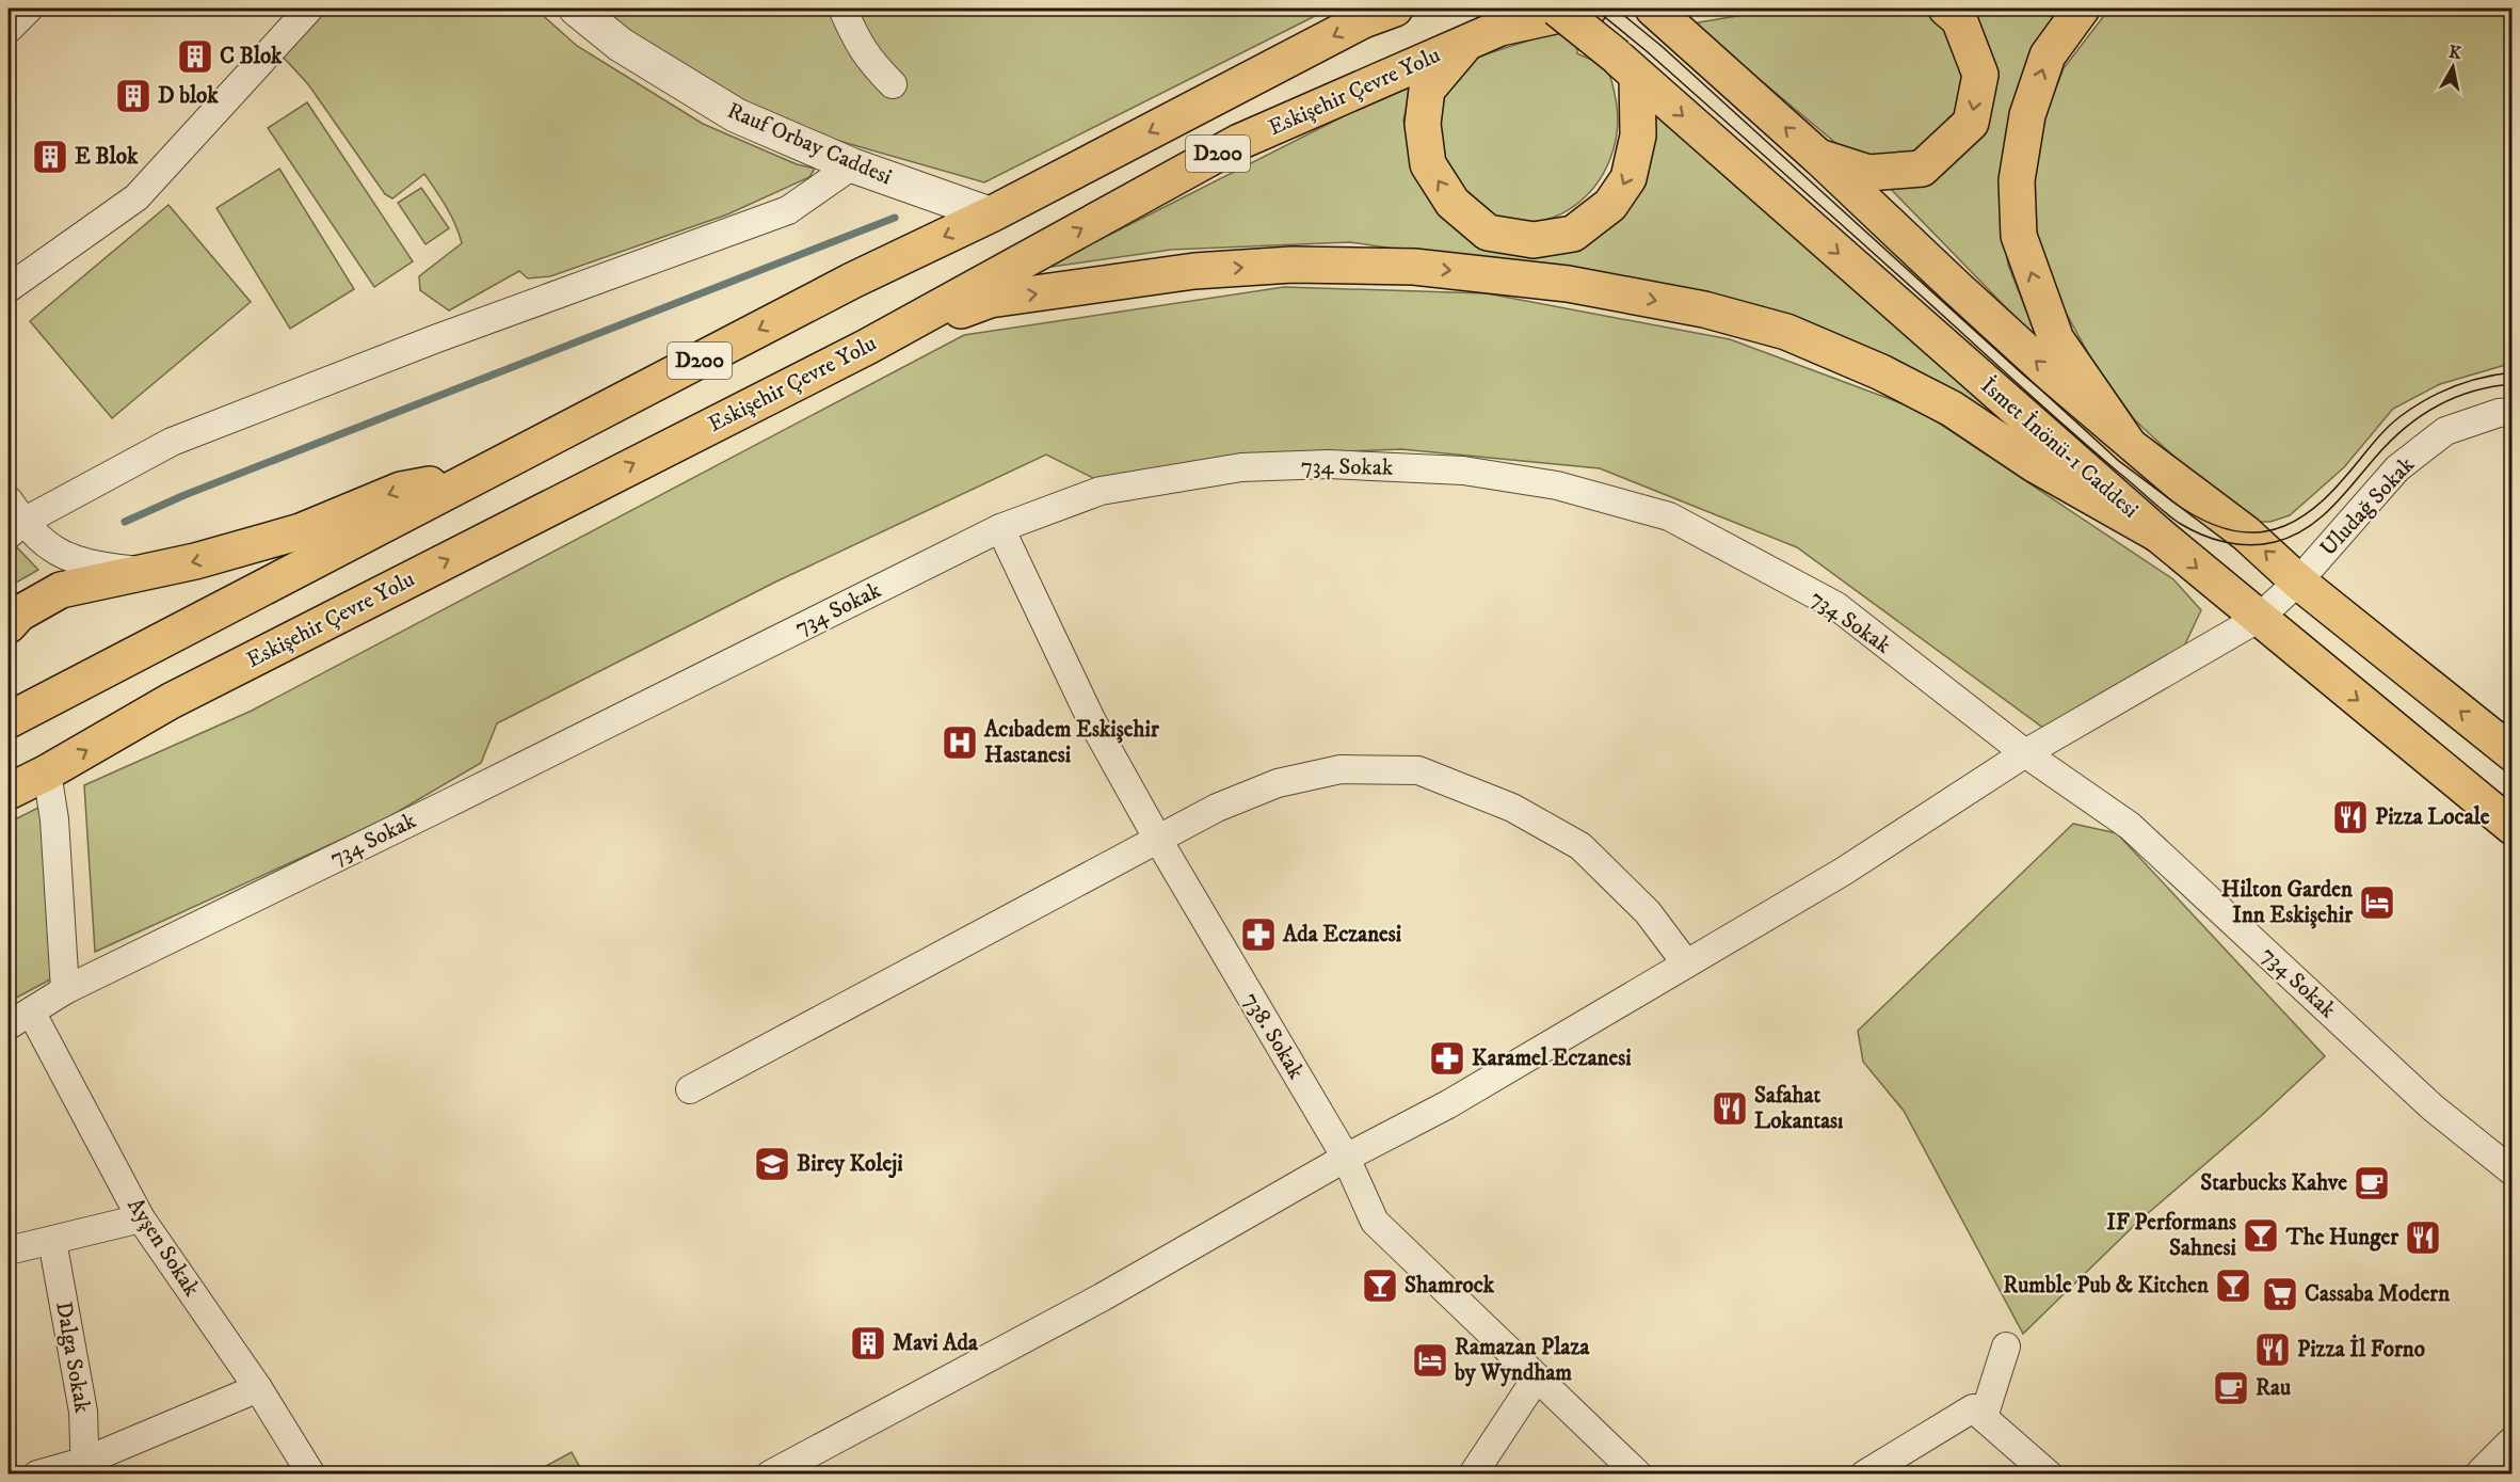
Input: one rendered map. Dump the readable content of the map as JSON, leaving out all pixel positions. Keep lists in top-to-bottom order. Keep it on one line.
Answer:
{"streets":{"main road":["Eskişehir Çevre Yolu","D200","İsmet İnönü-1 Caddesi"],"street":["Rauf Orbay Caddesi","734 Sokak","Uludağ Sokak","738. Sokak","Ayşen Sokak","Dalga Sokak"]},"crossings":[["Rauf Orbay Caddesi","D200"],["İsmet İnönü-1 Caddesi","Uludağ Sokak"],["734 Sokak","Uludağ Sokak"],["734 Sokak","738. Sokak"],["734 Sokak","Ayşen Sokak"],["Uludağ Sokak","738. Sokak"]],"places":{"building":["C Blok","D blok","E Blok","Mavi Ada"],"hospital":["Acıbadem Eskişehir Hastanesi"],"restaurant":["Pizza Locale","Safahat Lokantası","The Hunger","Pizza İl Forno"],"hotel":["Hilton Garden Inn Eskişehir","Ramazan Plaza by Wyndham"],"pharmacy":["Ada Eczanesi","Karamel Eczanesi"],"school or university":["Birey Koleji"],"cafe":["Starbucks Kahve","Rau"],"bar":["IF Performans Sahnesi","Shamrock","Rumble Pub & Kitchen"],"supermarket":["Cassaba Modern"]},"north":"top"}
